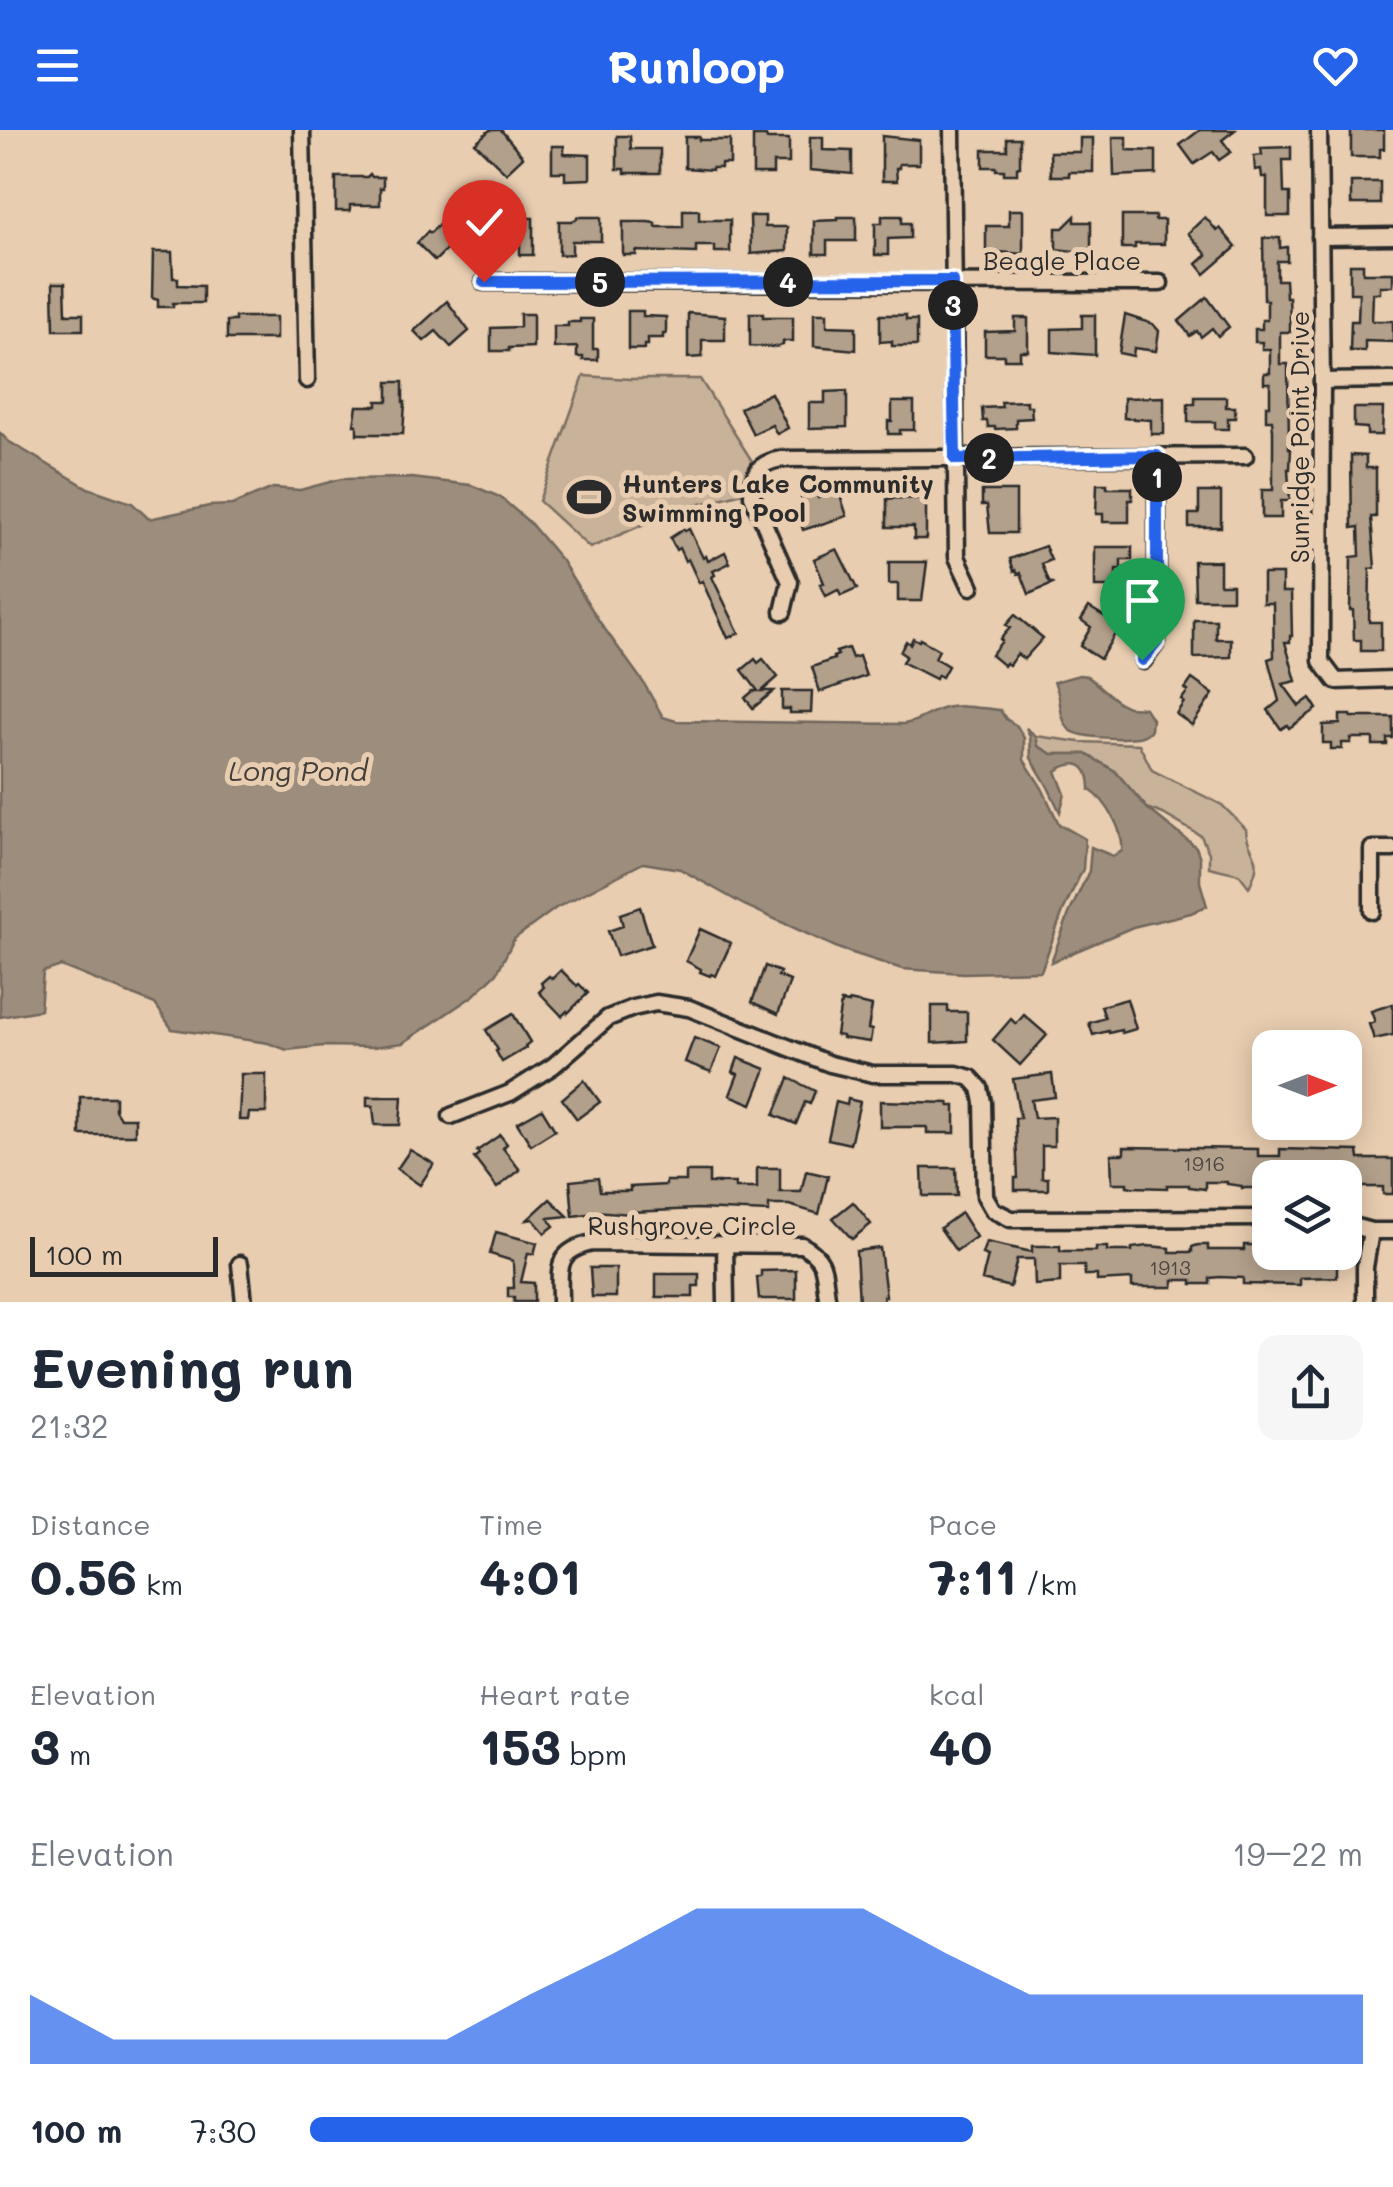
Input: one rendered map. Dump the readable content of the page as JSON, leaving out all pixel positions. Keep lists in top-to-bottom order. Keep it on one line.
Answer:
{"streets":{"street":["Beagle Place","Sunridge Point Drive","Rushgrove Circle"]},"water":["Long Pond"],"places":{"sports":["Hunters Lake Community Swimming Pool"]},"house_numbers":["1916","1913"],"scale_bar":"100 m","north":"right","page":{"header":"Runloop","pins":["4","5","3","2","1"],"scale":"100 m","heading":["Evening run","21:32"],"stats":[["Distance","0.56 km"],["Time","4:01"],["Pace","7:11 /km"],["Elevation","3 m"],["Heart rate","153 bpm"],["kcal","40"]],"chart":["Elevation","19–22 m"],"list":[{"name":"100 m","note":"7:30"}]}}
